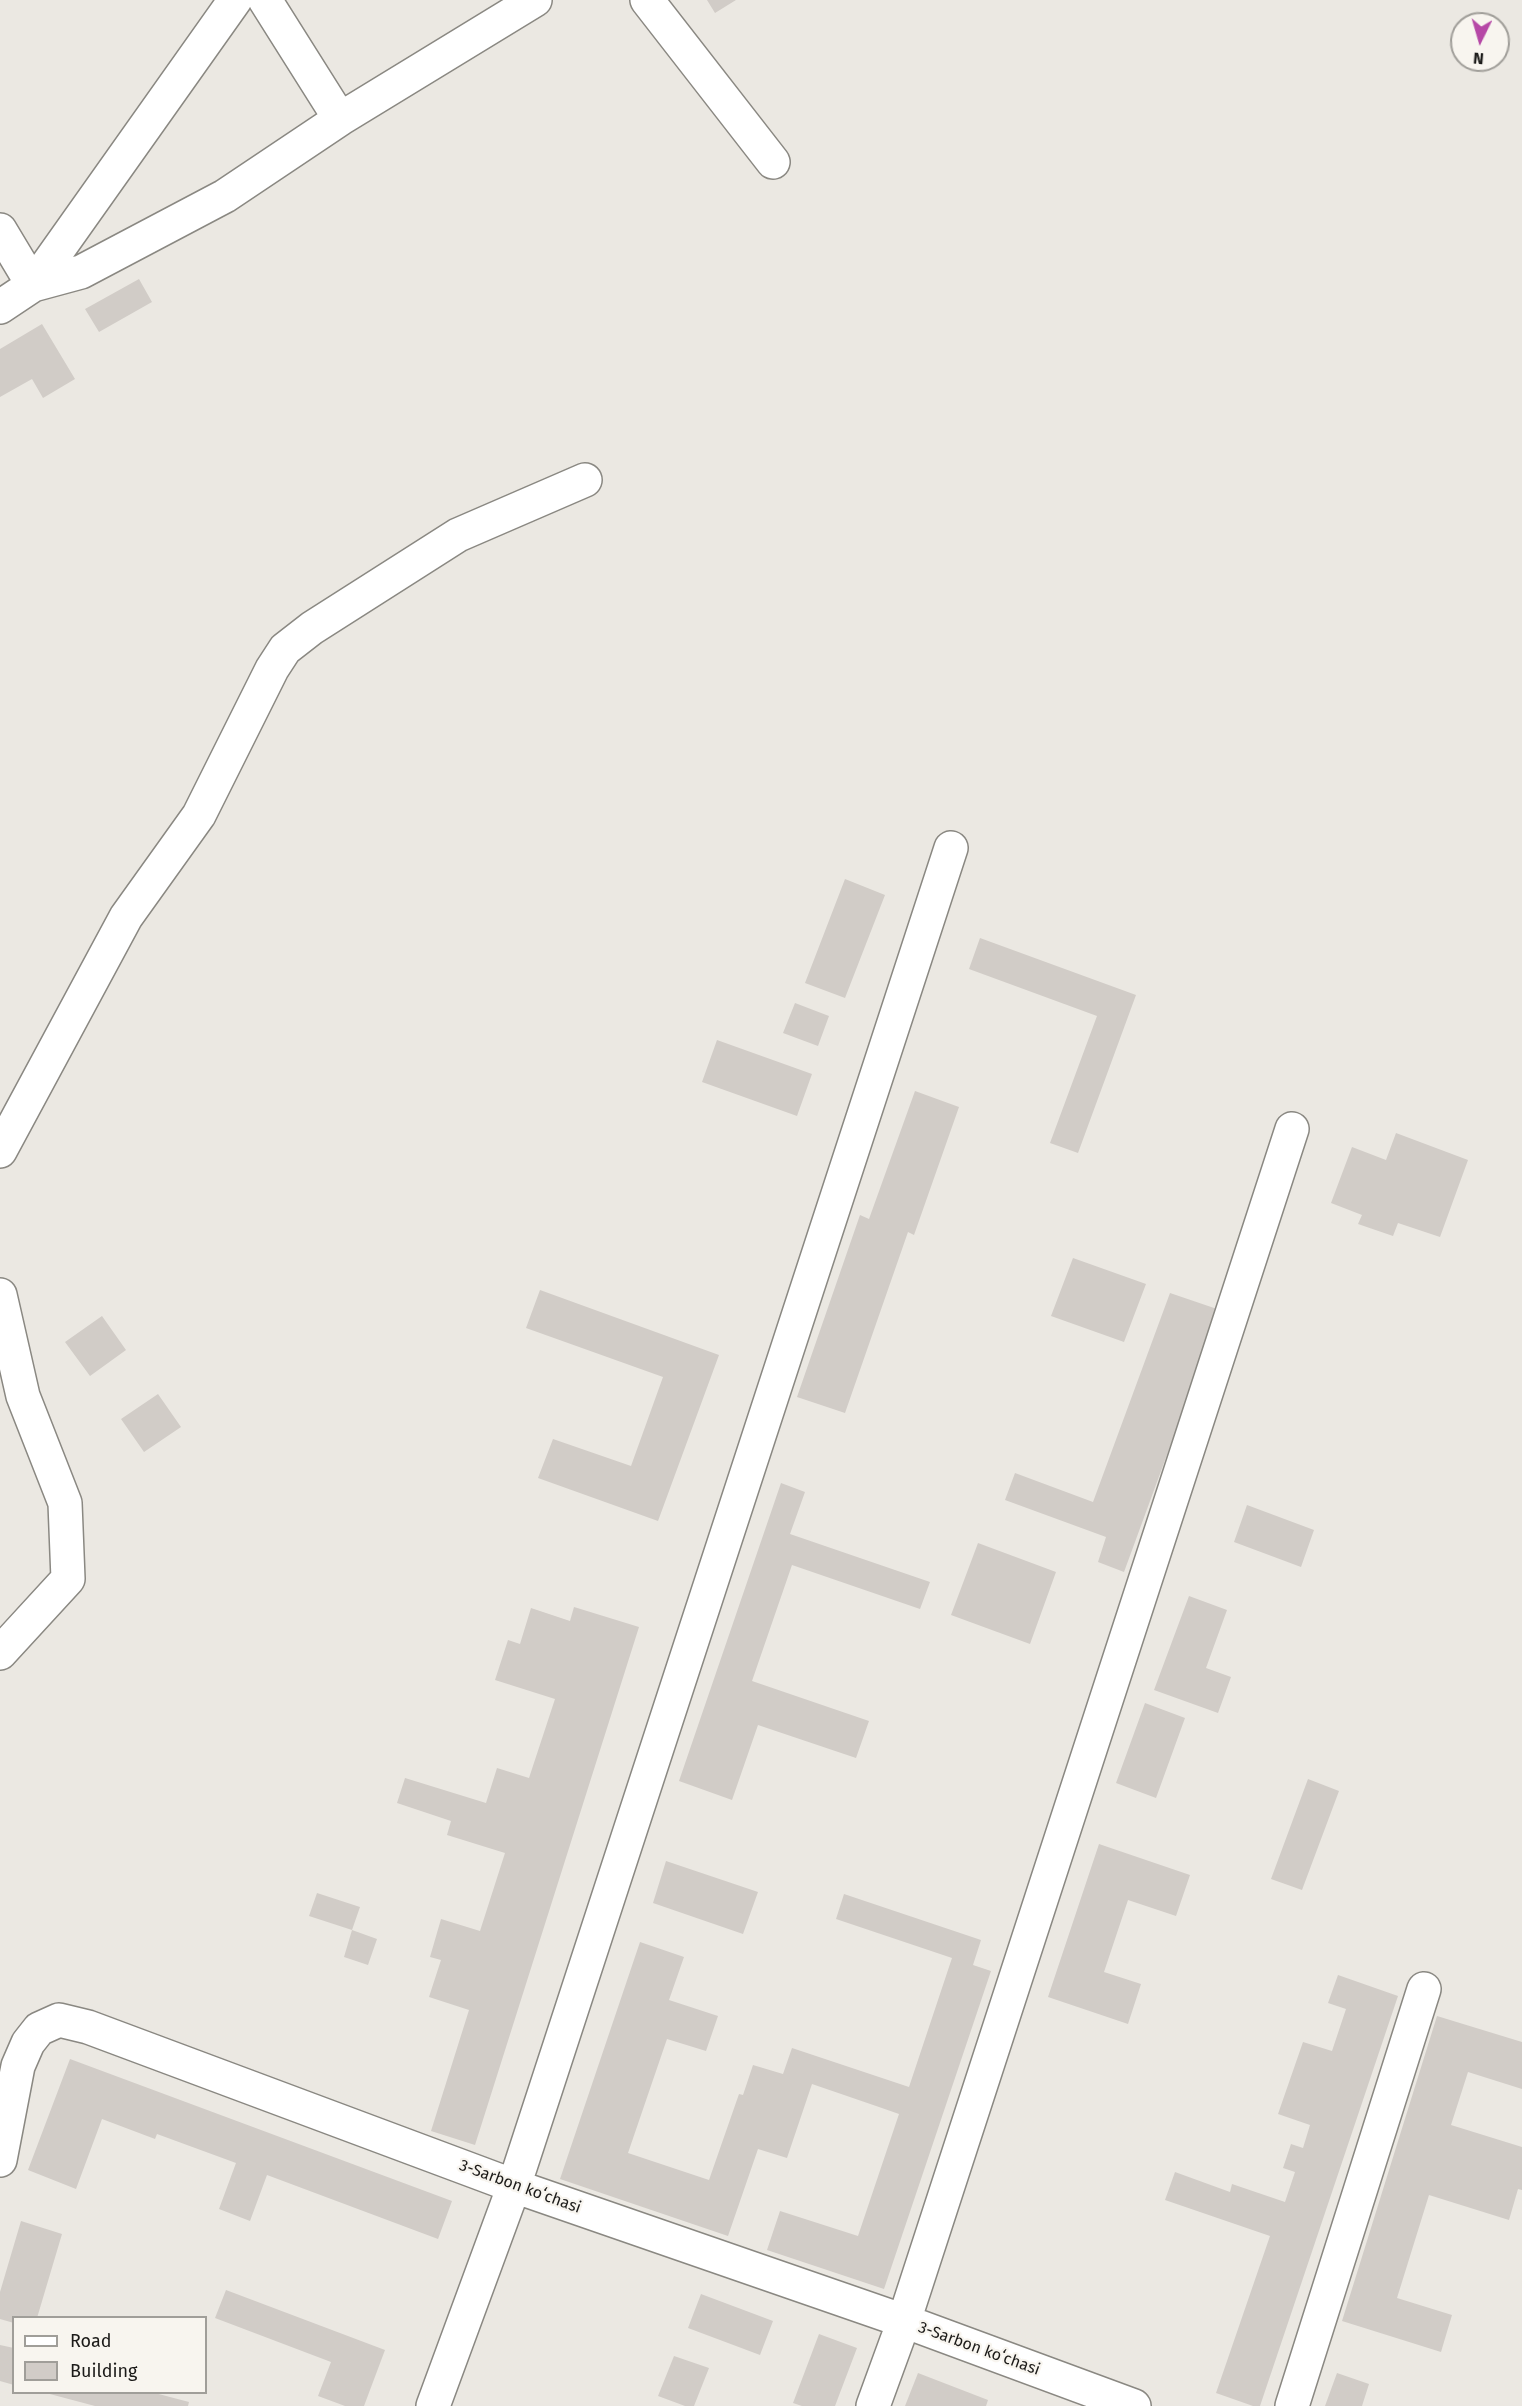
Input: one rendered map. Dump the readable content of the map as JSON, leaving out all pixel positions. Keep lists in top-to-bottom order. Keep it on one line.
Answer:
{"streets":{"street":["3-Sarbon koʻchasi"]},"legend":["Road","Building"],"north":"bottom"}
